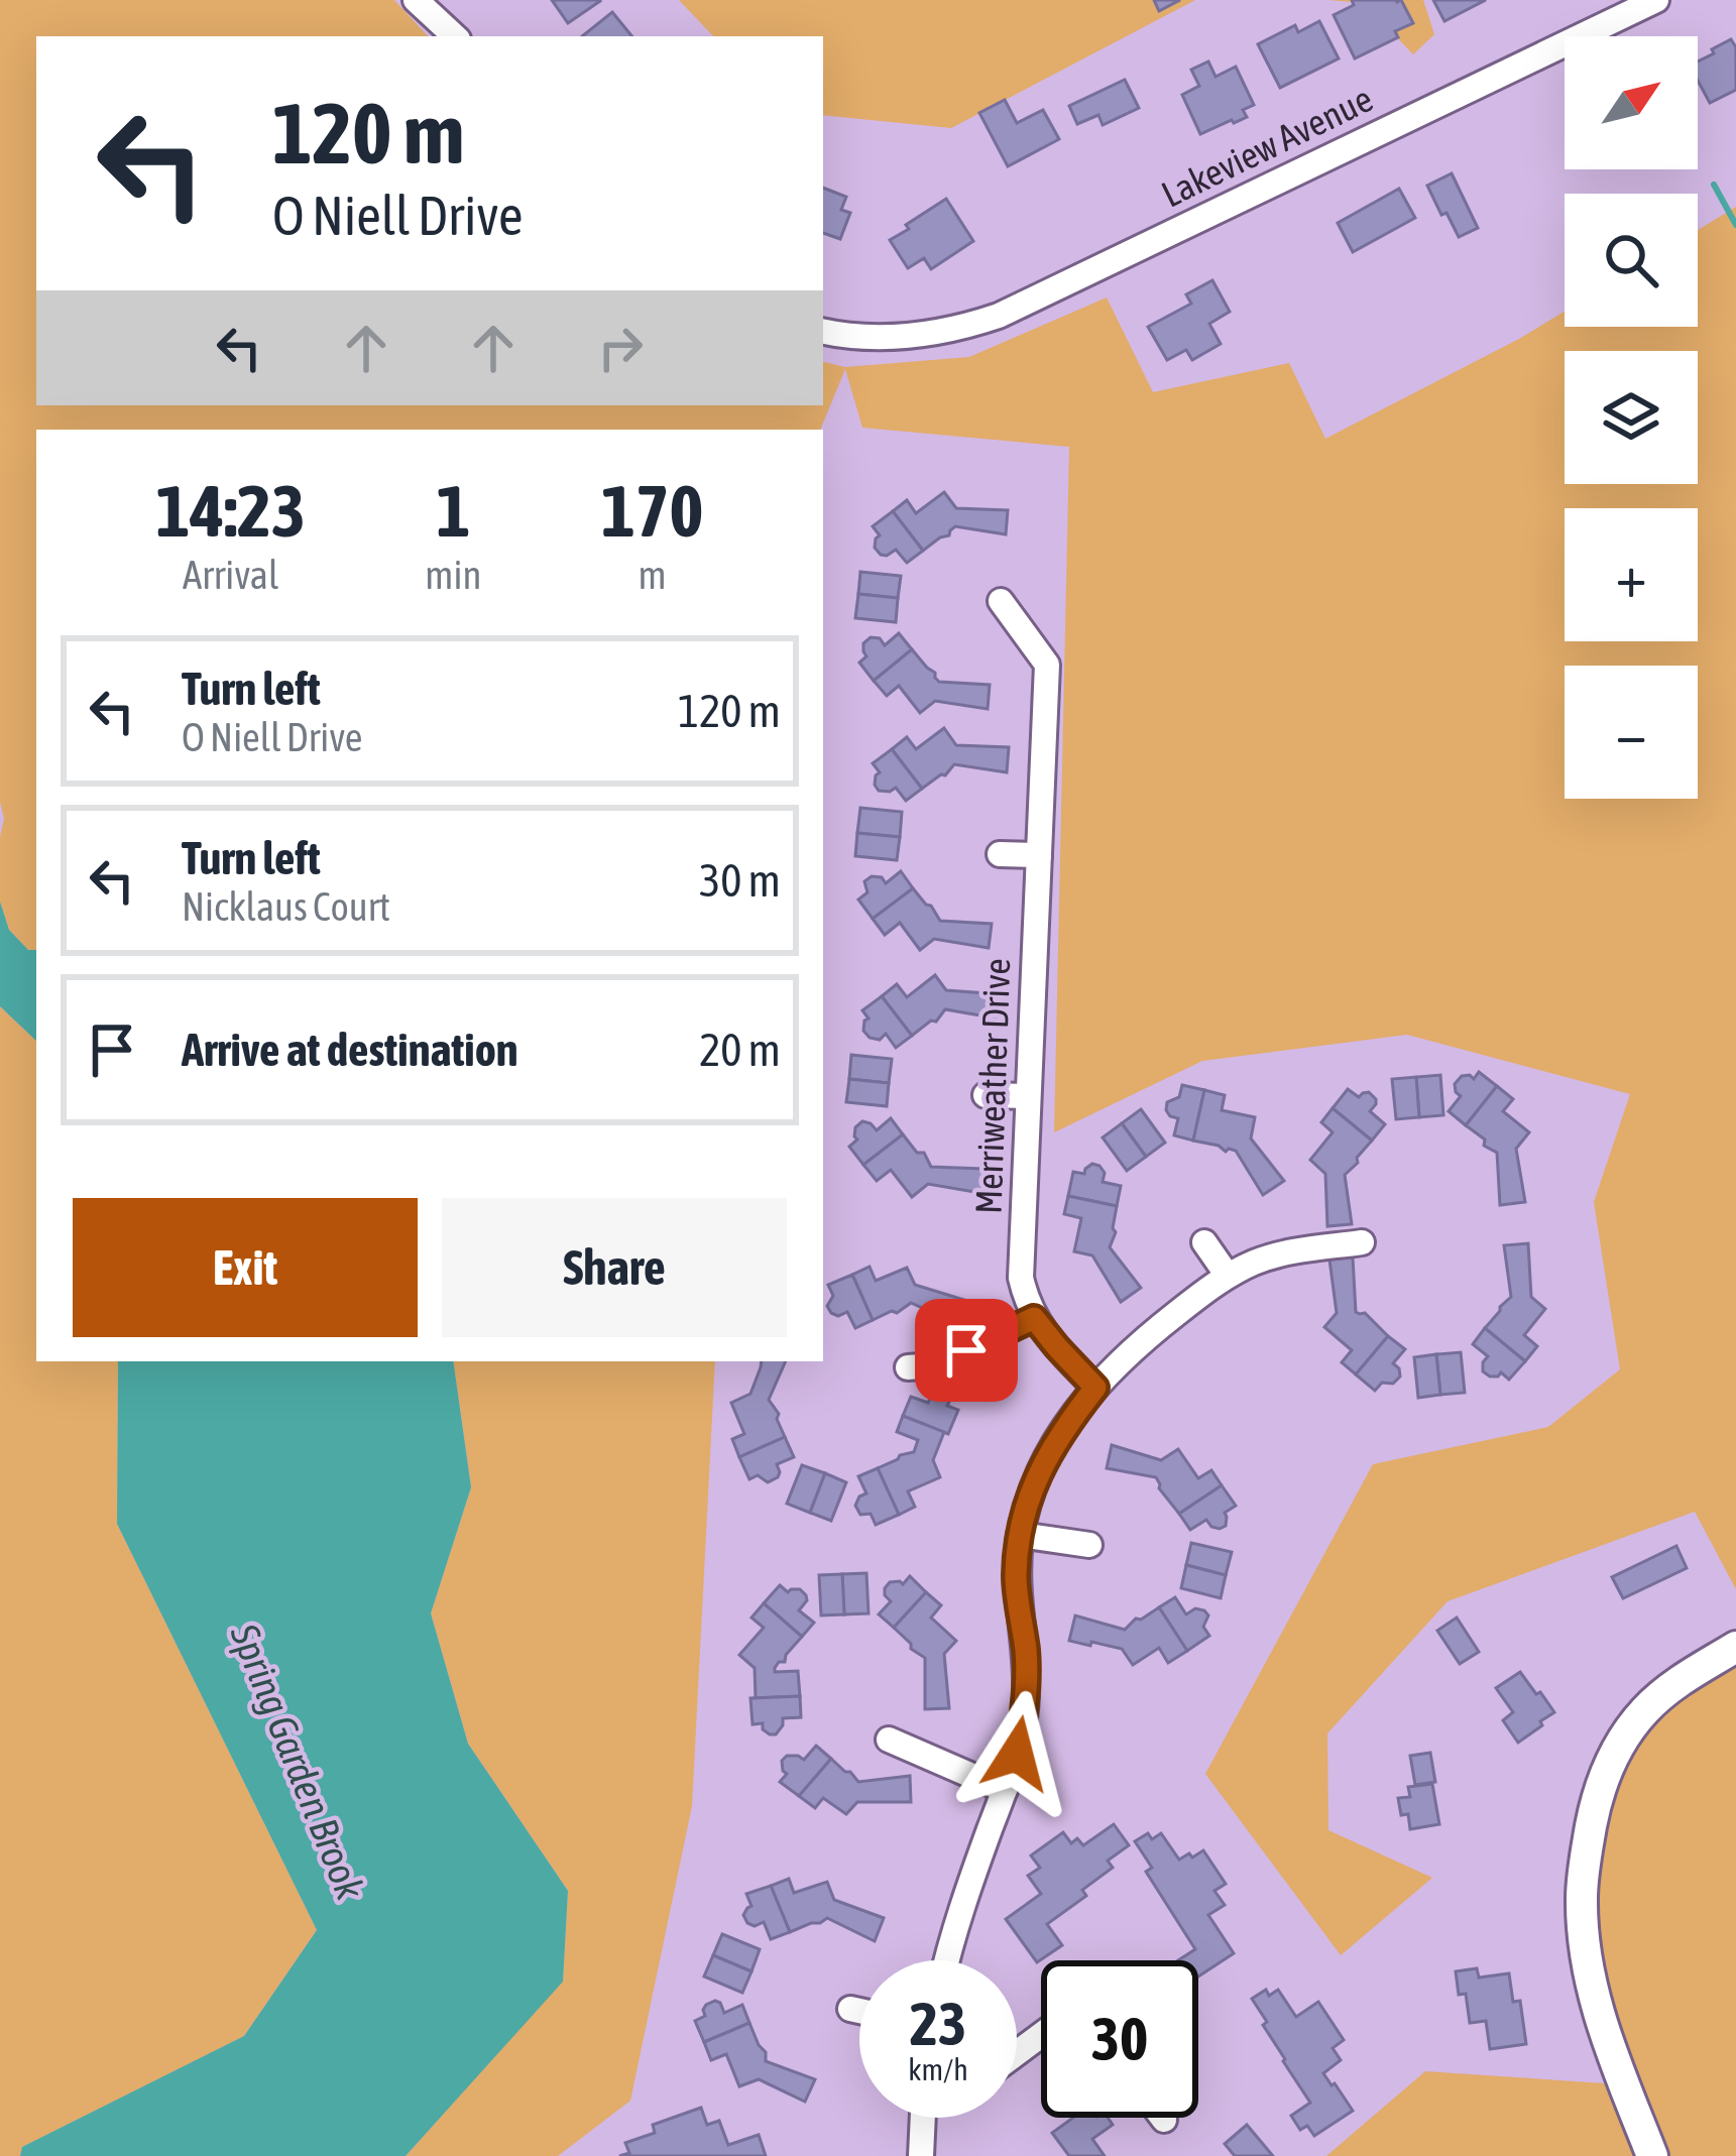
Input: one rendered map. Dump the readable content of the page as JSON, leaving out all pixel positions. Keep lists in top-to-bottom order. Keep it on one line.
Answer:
{"streets":{"street":["Lakeview Avenue","Merriweather Drive"]},"water":["Spring Garden Brook"],"north":"top right","page":{"map_buttons":["+","−"],"turn":["120 m","O Niell Drive"],"eta":["14:23","Arrival","1","min","170","m"],"list":[{"name":"Turn left","note":"O Niell Drive","value":"120 m"},{"name":"Turn left","note":"Nicklaus Court","value":"30 m"},{"name":"Arrive at destination","value":"20 m"}],"buttons":["Exit","Share"],"speed":"23 km/h","limit":"30"}}
